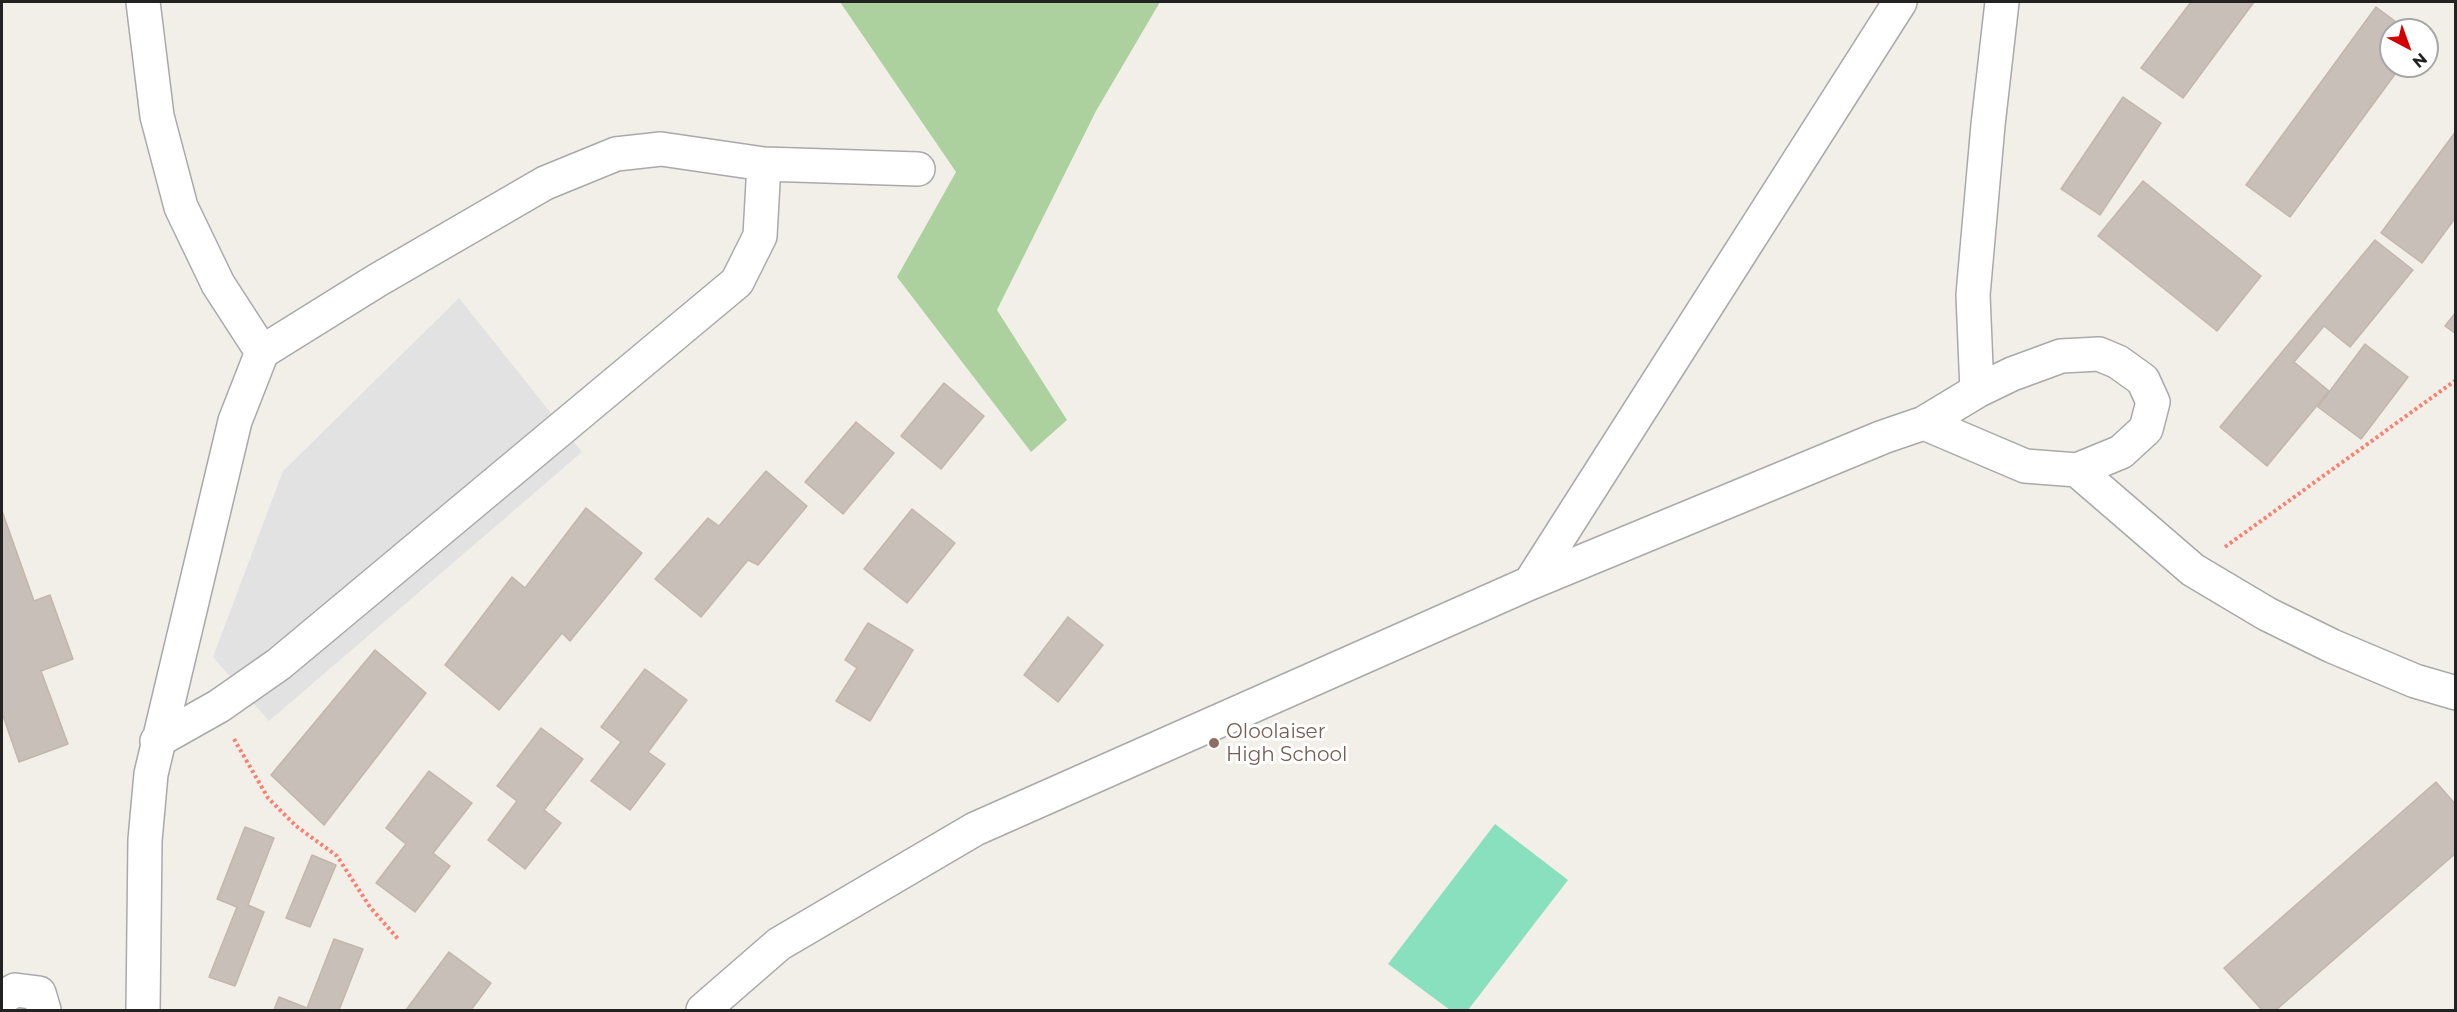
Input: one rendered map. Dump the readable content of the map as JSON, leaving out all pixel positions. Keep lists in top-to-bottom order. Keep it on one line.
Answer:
{"places":["Oloolaiser High School"],"north":"bottom right"}
